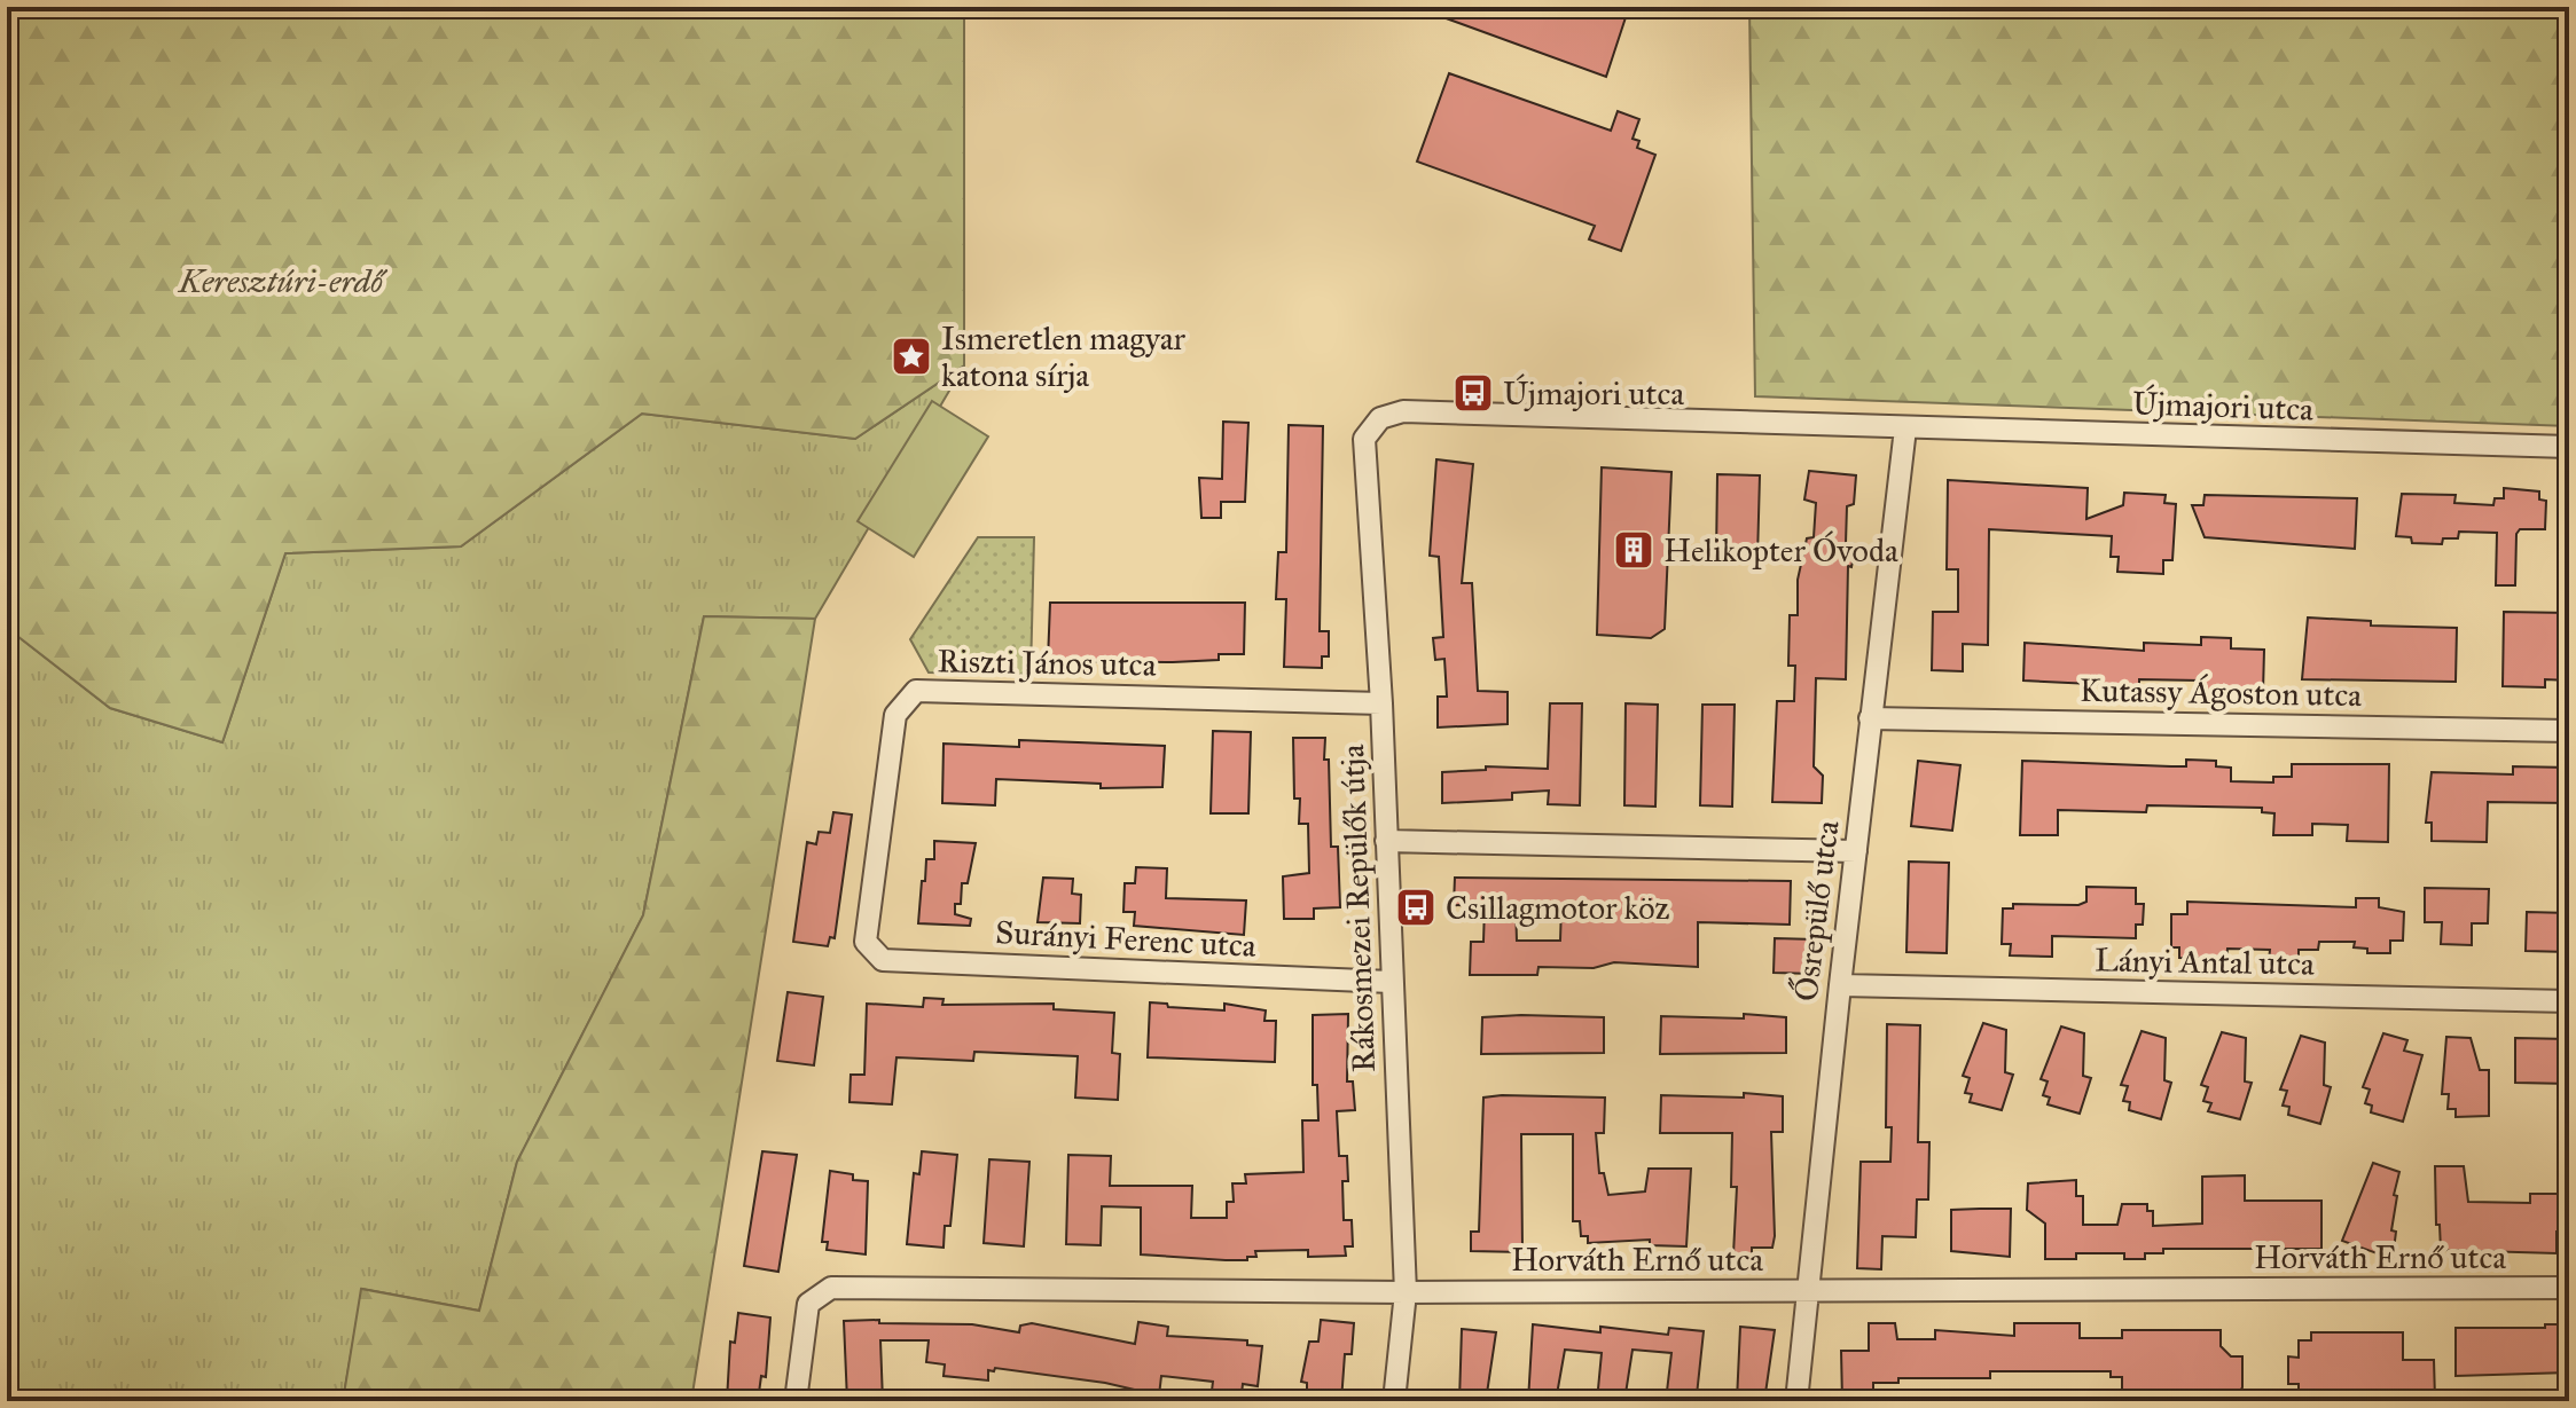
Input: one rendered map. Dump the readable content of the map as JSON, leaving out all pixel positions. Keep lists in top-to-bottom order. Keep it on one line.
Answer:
{"streets":{"street":["Újmajori utca","Riszti János utca","Kutassy Ágoston utca","Rákosmezei Repülők útja","Ősrepülő utca","Surányi Ferenc utca","Lányi Antal utca","Horváth Ernő utca"]},"crossings":[["Újmajori utca","Rákosmezei Repülők útja"],["Újmajori utca","Ősrepülő utca"],["Riszti János utca","Rákosmezei Repülők útja"],["Riszti János utca","Surányi Ferenc utca"],["Kutassy Ágoston utca","Ősrepülő utca"],["Rákosmezei Repülők útja","Surányi Ferenc utca"],["Rákosmezei Repülők útja","Horváth Ernő utca"],["Ősrepülő utca","Lányi Antal utca"],["Ősrepülő utca","Horváth Ernő utca"]],"parks":["Keresztúri-erdő"],"places":{"place":["Ismeretlen magyar katona sírja"],"bus stop":["Újmajori utca","Csillagmotor köz"],"building":["Helikopter Óvoda"]}}
